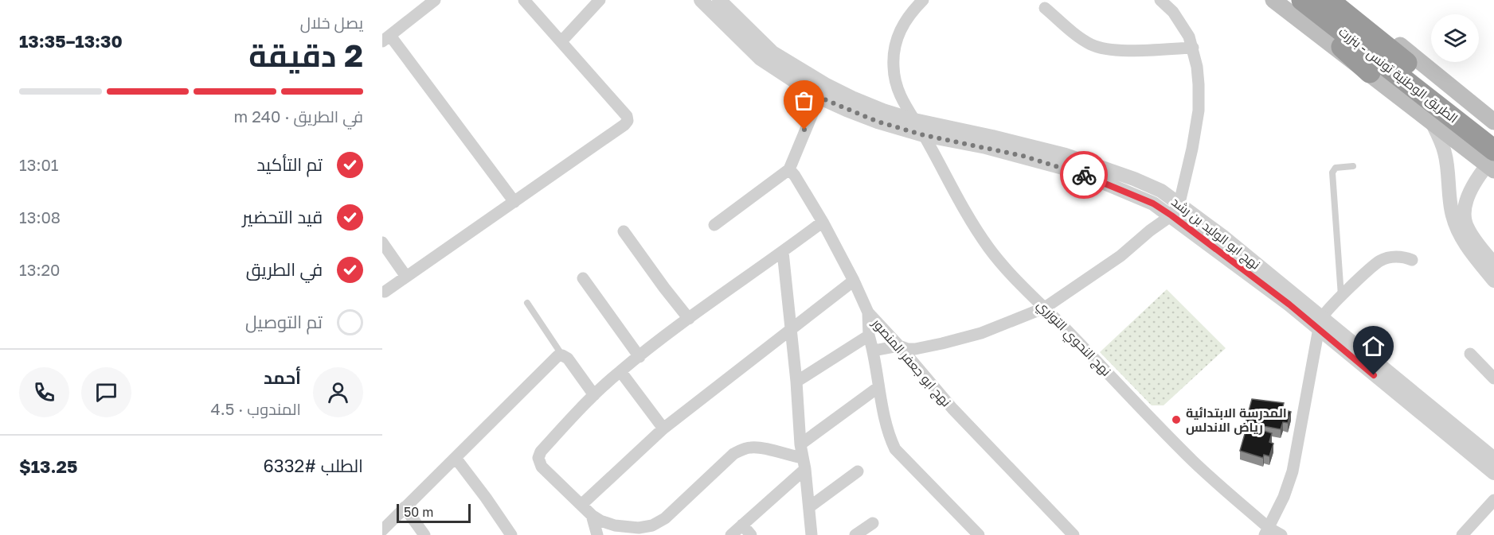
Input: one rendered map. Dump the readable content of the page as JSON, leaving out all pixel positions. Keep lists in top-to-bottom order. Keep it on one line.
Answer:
{"streets":{"highway":["الطريق الوطنية تونس - بنزرت"],"street":["نهج ابو الوليد بن رشد","نهج النحوي التوزري","نهج ابو جعفر المنصور"]},"crossings":[["نهج ابو الوليد بن رشد","نهج النحوي التوزري"]],"places":["المدرسة الابتدائية رياض الاندلس"],"scale_bar":"50 m","page":{"heading":["2 دقيقة","يصل خلال","13:30–13:35"],"panel":["أحمد","المندوب · 4.5","الطلب #6332","$13.25"],"bar":"في الطريق · 240 m","list":[["تم التأكيد","13:01"],["قيد التحضير","13:08"],["في الطريق","13:20"],"تم التوصيل"],"scale":"50 m"}}
